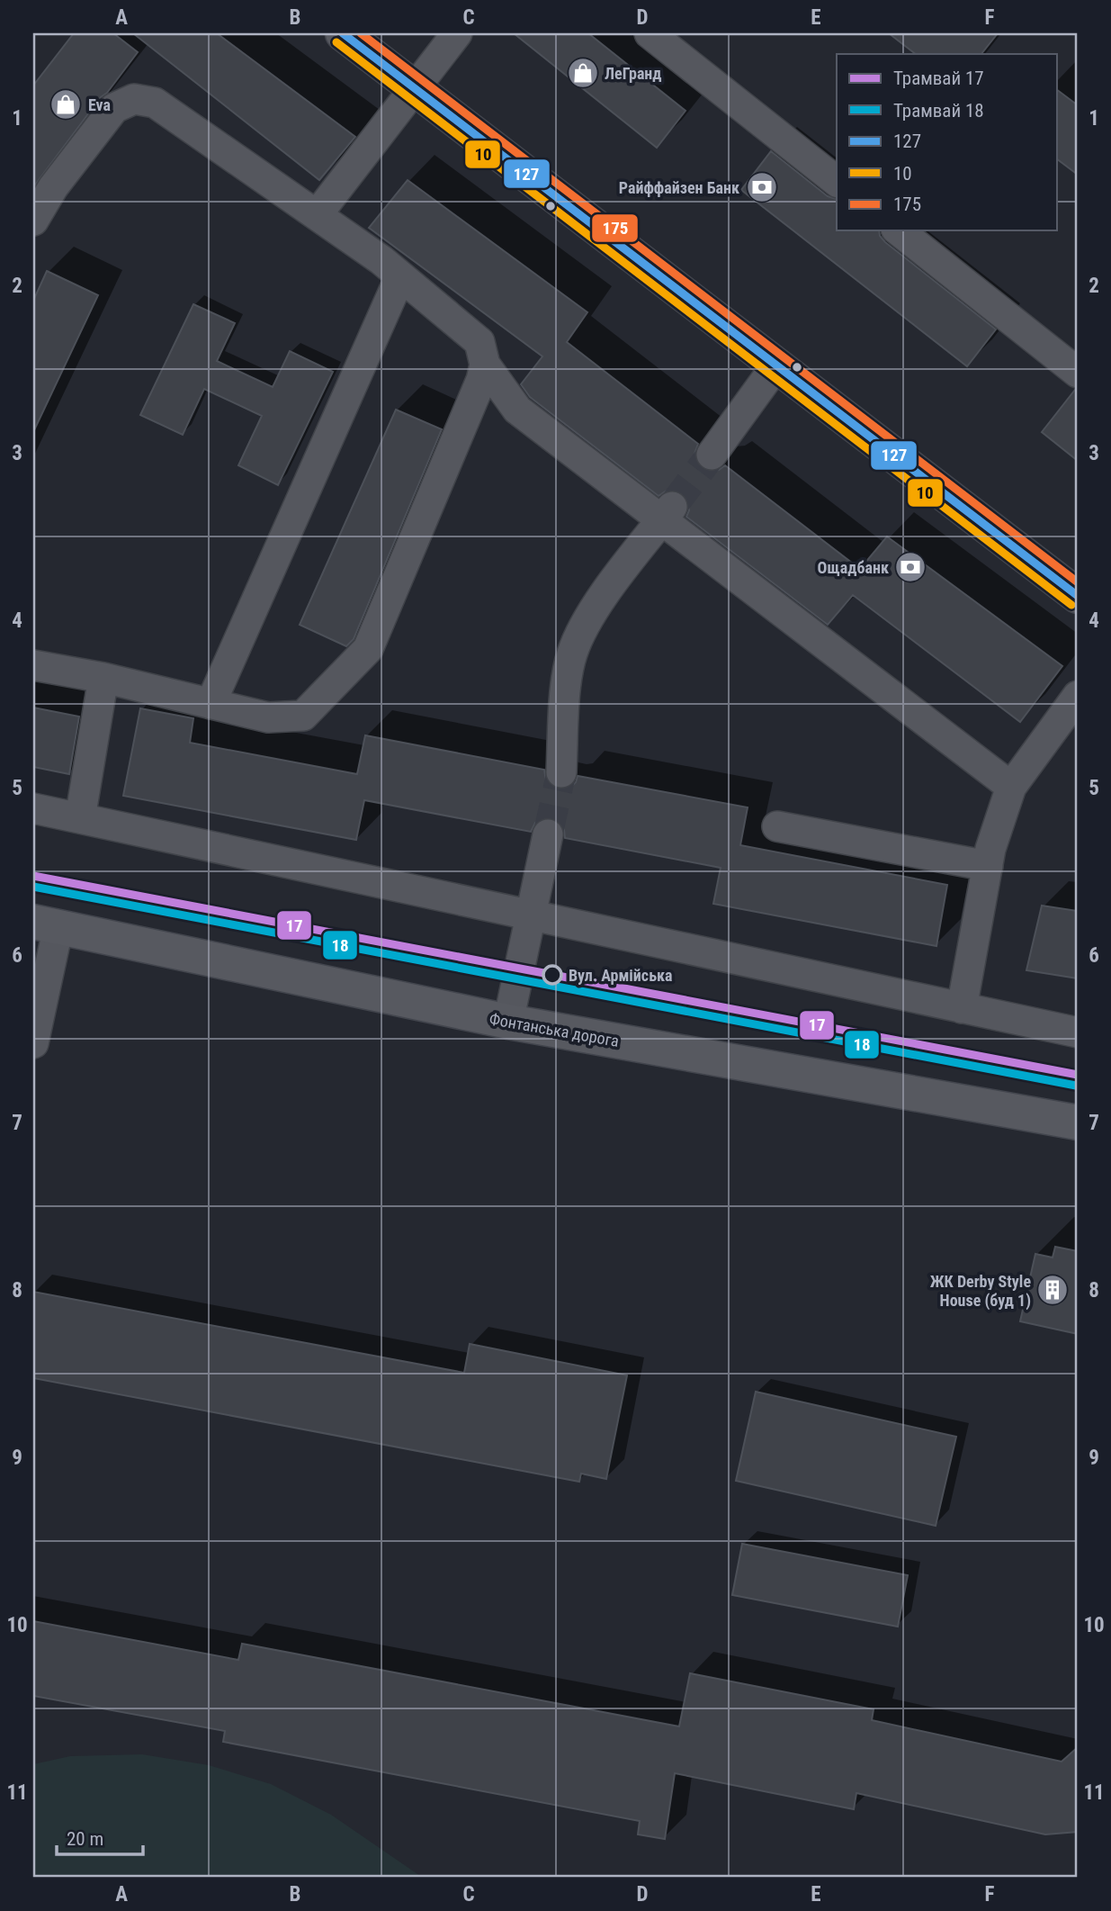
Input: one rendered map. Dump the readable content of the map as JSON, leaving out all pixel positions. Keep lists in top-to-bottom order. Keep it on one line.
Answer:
{"streets":{"main road":["Фонтанська дорога"]},"places":{"shop":["ЛеГранд","Eva"],"bank":["Райффайзен Банк","Ощадбанк"],"other":["Вул. Армійська"],"building":["ЖК Derby Style House (буд 1)"]},"lines":["transit line 127","transit line 175","transit line 10","tram line 17","tram line 18"],"legend":["Трамвай 17","Трамвай 18","127","10","175"],"scale_bar":"20 m","grid":{"columns":["A","B","C","D","E","F"],"rows":["1","2","3","4","5","6","7","8","9","10","11"]}}
